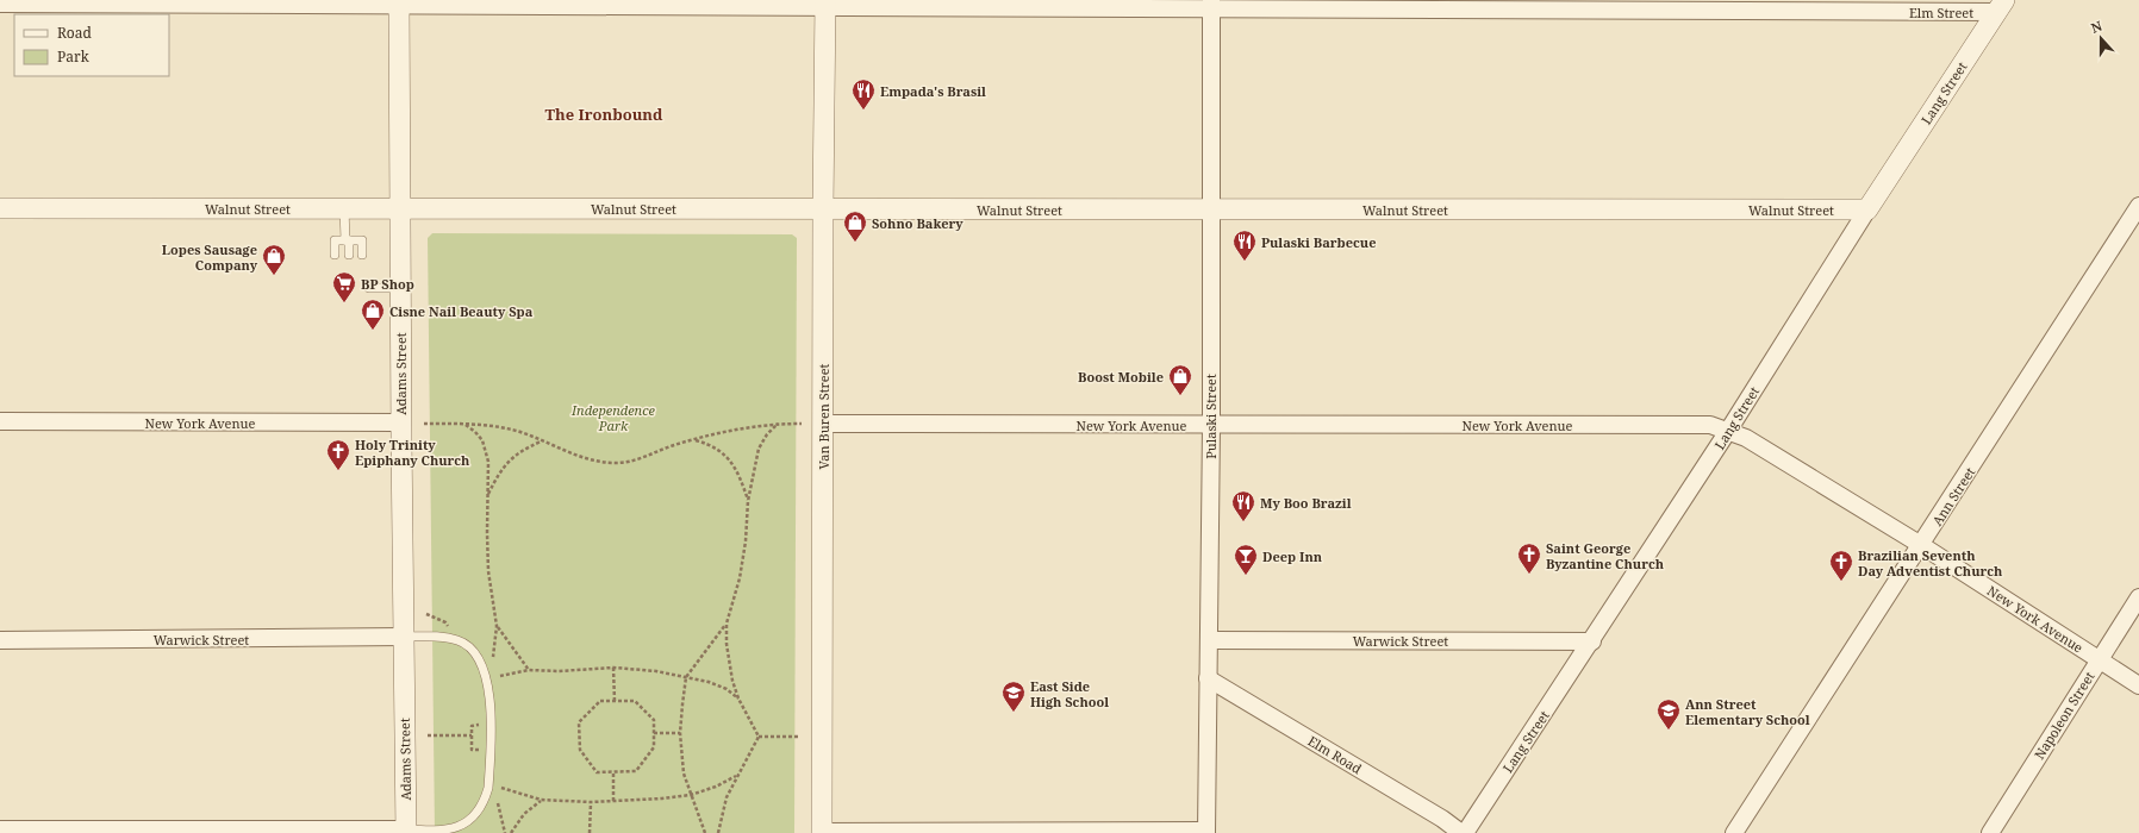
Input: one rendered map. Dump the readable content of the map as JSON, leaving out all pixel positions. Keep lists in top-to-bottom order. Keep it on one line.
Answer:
{"streets":{"street":["Elm Street","Lang Street","Walnut Street","Adams Street","Van Buren Street","Pulaski Street","New York Avenue","Ann Street","Warwick Street","Napoleon Street","Elm Road"]},"crossings":[["Elm Street","Lang Street"],["Elm Street","Adams Street"],["Elm Street","Van Buren Street"],["Elm Street","Pulaski Street"],["Lang Street","Walnut Street"],["Lang Street","New York Avenue"],["Lang Street","Warwick Street"],["Lang Street","Elm Road"],["Walnut Street","Adams Street"],["Walnut Street","Van Buren Street"],["Walnut Street","Pulaski Street"],["Adams Street","New York Avenue"],["Adams Street","Warwick Street"],["Van Buren Street","New York Avenue"],["Pulaski Street","New York Avenue"],["Pulaski Street","Warwick Street"],["Pulaski Street","Elm Road"],["New York Avenue","Ann Street"],["New York Avenue","Napoleon Street"]],"districts":["The Ironbound"],"parks":["Independence Park"],"places":{"restaurant":["Empada's Brasil","Pulaski Barbecue","My Boo Brazil"],"shop":["Sohno Bakery","Lopes Sausage Company","Cisne Nail Beauty Spa","Boost Mobile"],"supermarket":["BP Shop"],"church":["Holy Trinity Epiphany Church","Saint George Byzantine Church","Brazilian Seventh Day Adventist Church"],"bar":["Deep Inn"],"school or university":["East Side High School","Ann Street Elementary School"]},"legend":["Road","Park"],"north":"top"}
